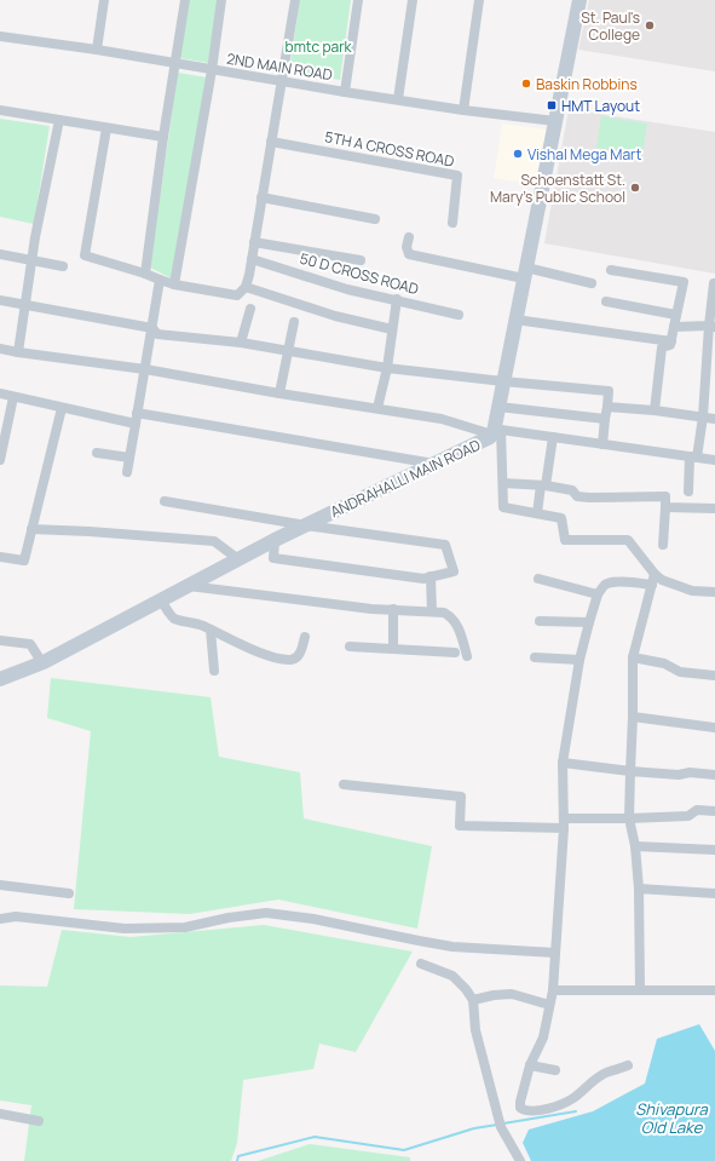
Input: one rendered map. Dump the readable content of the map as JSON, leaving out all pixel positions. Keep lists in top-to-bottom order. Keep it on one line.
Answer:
{"streets":{"main road":["ANDRAHALLI MAIN ROAD"],"street":["2ND MAIN ROAD","5TH A CROSS ROAD","50 D CROSS ROAD"]},"crossings":[["2ND MAIN ROAD","ANDRAHALLI MAIN ROAD"]],"water":["Shivapura Old Lake"],"parks":["bmtc park"],"places":{"other":["St. Paul's College","Baskin Robbins","Vishal Mega Mart","Schoenstatt St. Mary's Public School"],"transit":["HMT Layout"]}}
